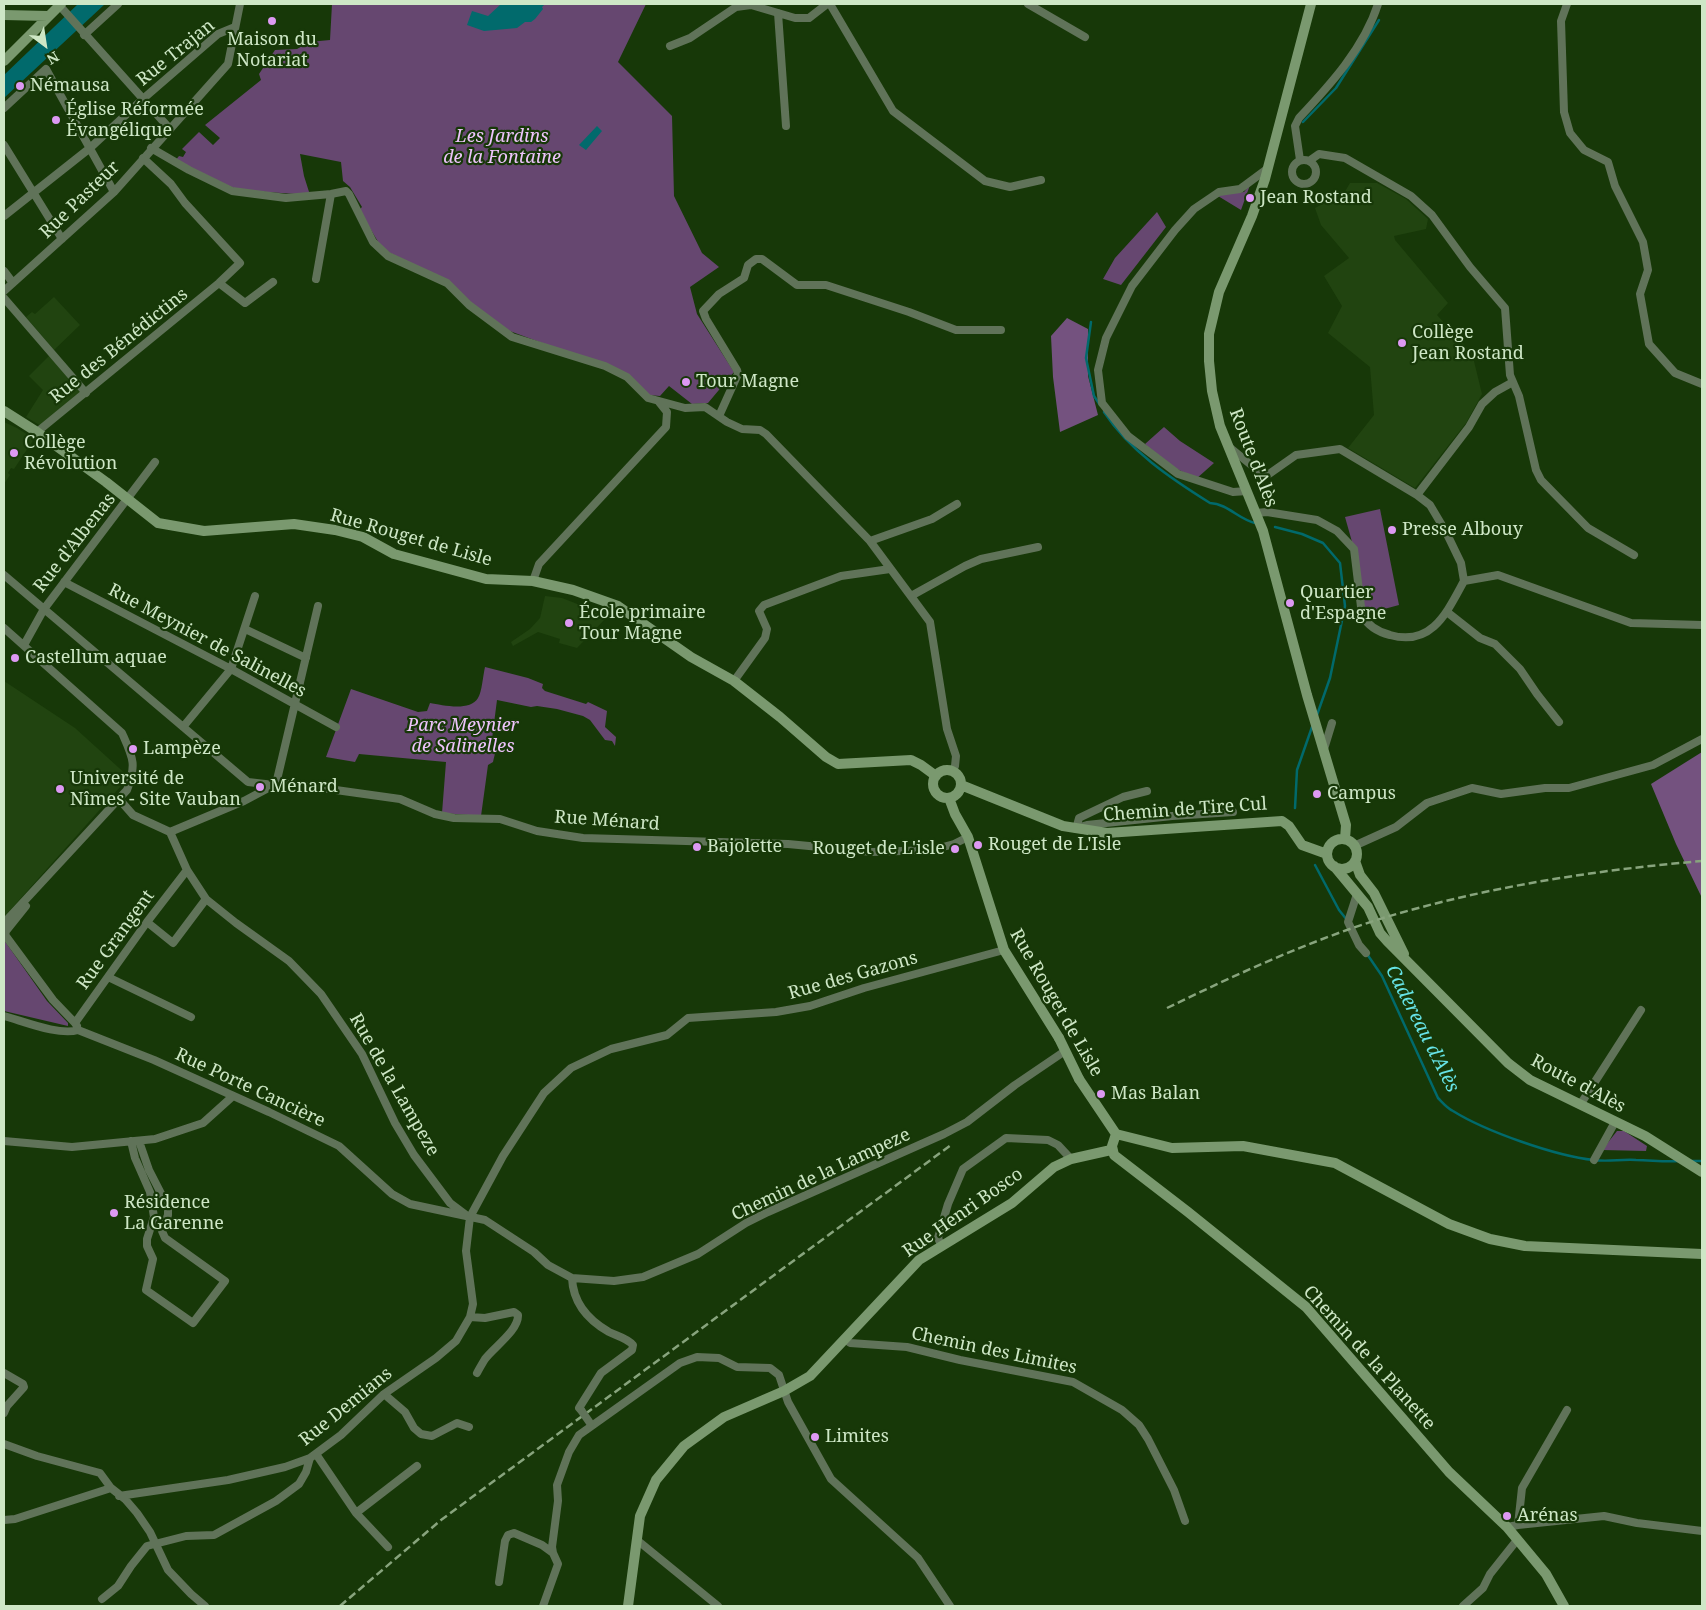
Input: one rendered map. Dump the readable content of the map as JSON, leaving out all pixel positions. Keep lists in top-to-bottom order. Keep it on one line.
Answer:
{"streets":{"street":["Rue Trajan","Rue Pasteur","Rue des Bénédictins","Route d'Alès","Rue Rouget de Lisle","Rue d'Albenas","Rue Meynier de Salinelles","Chemin de Tire Cul","Rue Ménard","Rue Grangent","Rue des Gazons","Rue de la Lampeze","Rue Porte Cancière","Chemin de la Lampeze","Rue Henri Bosco","Chemin des Limites","Chemin de la Planette","Rue Demians"]},"crossings":[["Rue Trajan","Rue Pasteur"],["Rue Pasteur","Rue des Bénédictins"],["Rue des Bénédictins","Rue Rouget de Lisle"],["Route d'Alès","Chemin de Tire Cul"],["Rue Rouget de Lisle","Rue d'Albenas"],["Rue Rouget de Lisle","Chemin de Tire Cul"],["Rue Rouget de Lisle","Rue Ménard"],["Rue Rouget de Lisle","Rue des Gazons"],["Rue Rouget de Lisle","Chemin de la Lampeze"],["Rue d'Albenas","Rue Meynier de Salinelles"],["Rue Grangent","Rue de la Lampeze"],["Rue Grangent","Rue Porte Cancière"],["Rue des Gazons","Rue de la Lampeze"],["Rue des Gazons","Rue Porte Cancière"],["Rue des Gazons","Rue Demians"],["Rue de la Lampeze","Rue Porte Cancière"],["Rue de la Lampeze","Rue Demians"],["Rue Porte Cancière","Rue Demians"],["Rue Henri Bosco","Chemin des Limites"],["Rue Henri Bosco","Chemin de la Planette"]],"water":["Cadereau d'Alès"],"parks":["Les Jardins de la Fontaine","Parc Meynier de Salinelles"],"places":["Maison du Notariat","Némausa","Église Réformée Évangélique","Jean Rostand","Collège Jean Rostand","Tour Magne","Collège Révolution","Presse Albouy","Quartier d'Espagne","École primaire Tour Magne","Castellum aquae","Lampèze","Ménard","Université de Nîmes - Site Vauban","Campus","Rouget de L'Isle","Bajolette","Rouget de L'isle","Mas Balan","Résidence La Garenne","Limites","Arénas"],"north":"bottom right"}
